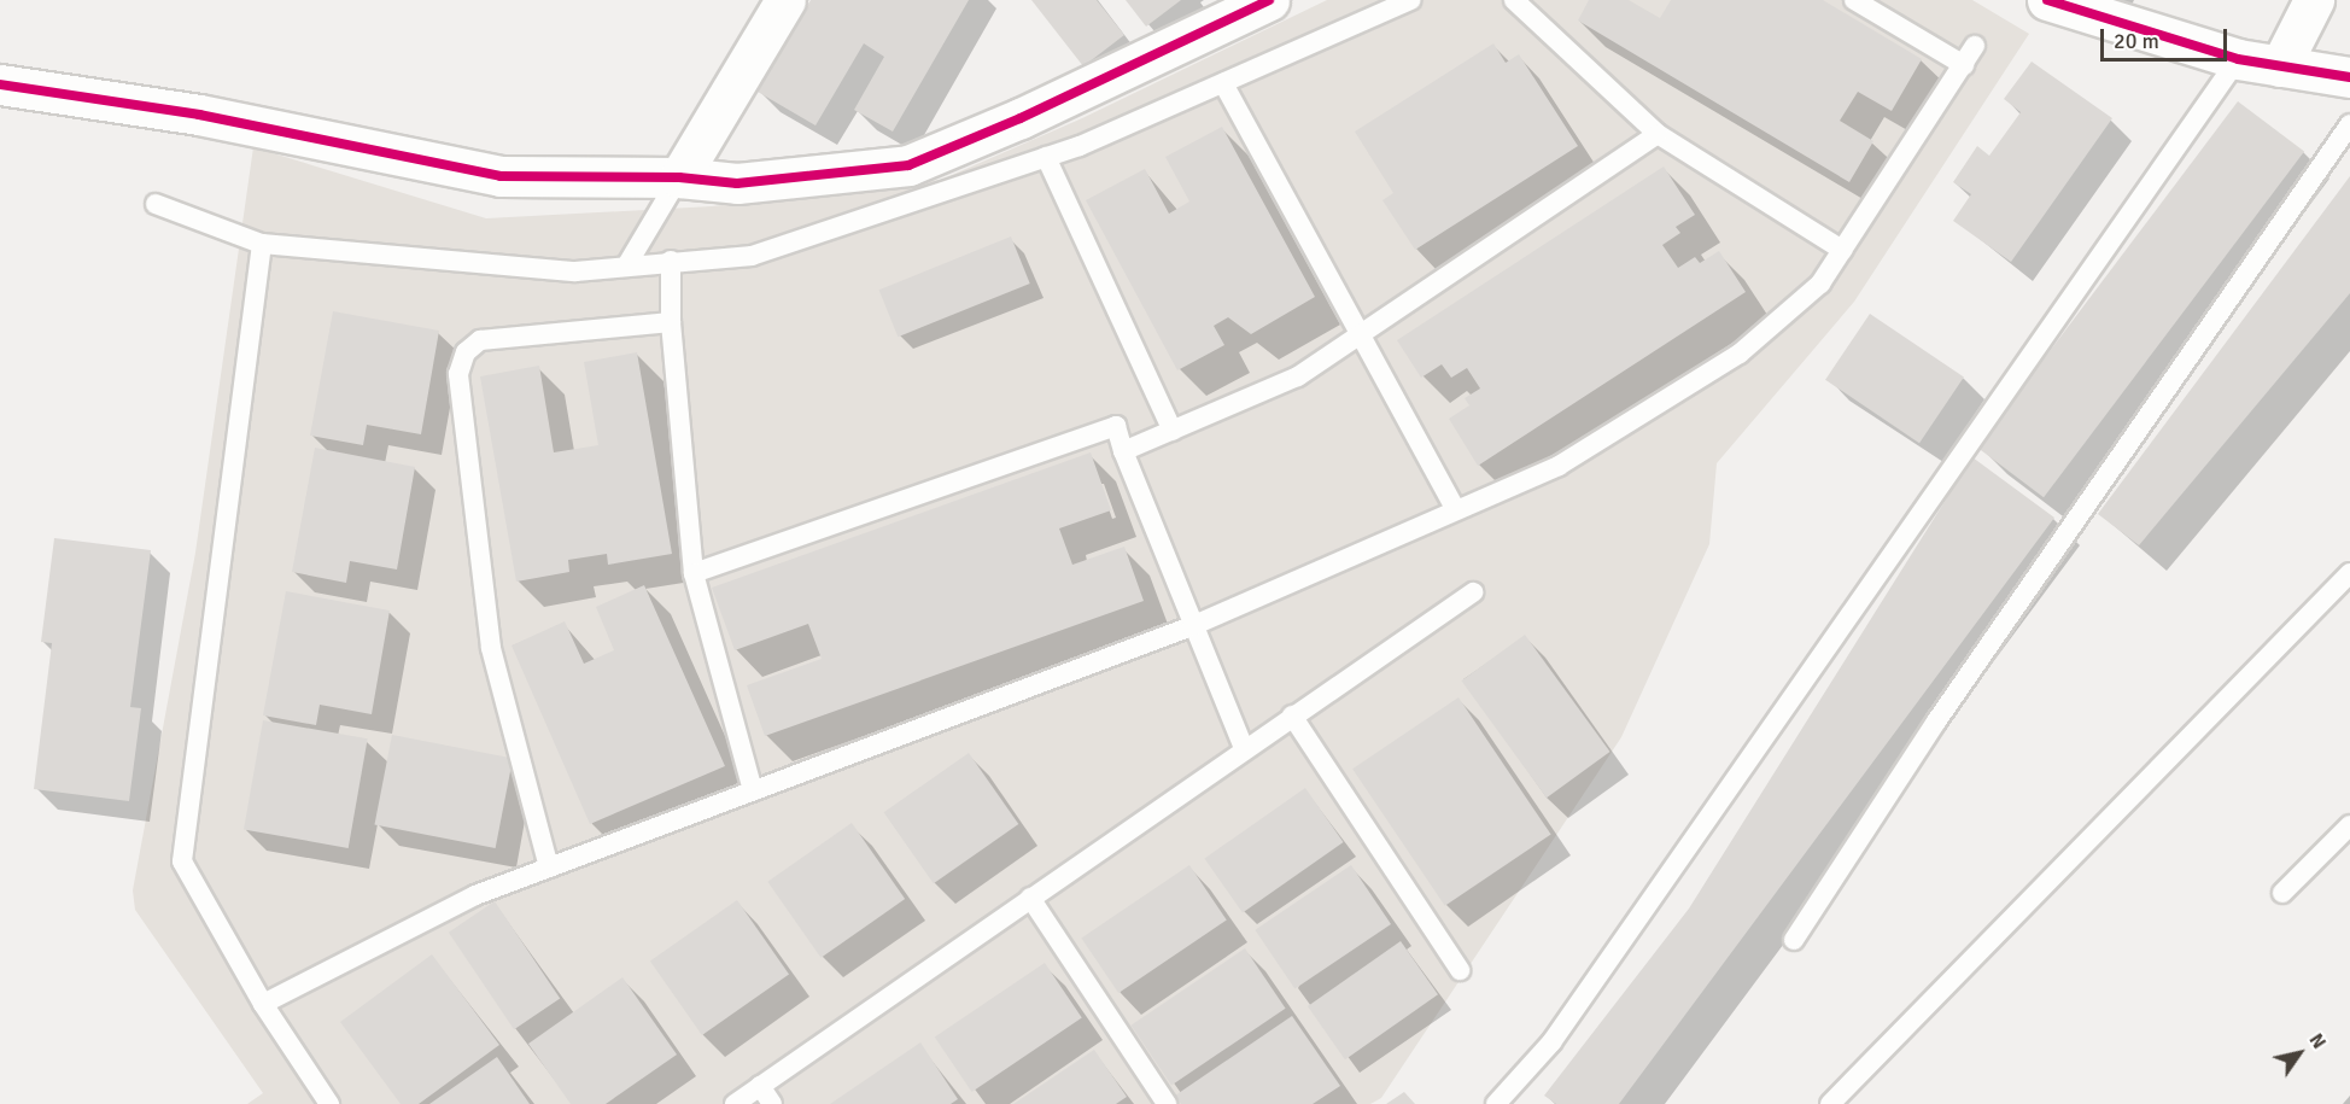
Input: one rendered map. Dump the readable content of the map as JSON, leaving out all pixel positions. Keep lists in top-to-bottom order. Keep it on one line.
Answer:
{"scale_bar":"20 m","north":"top right"}
